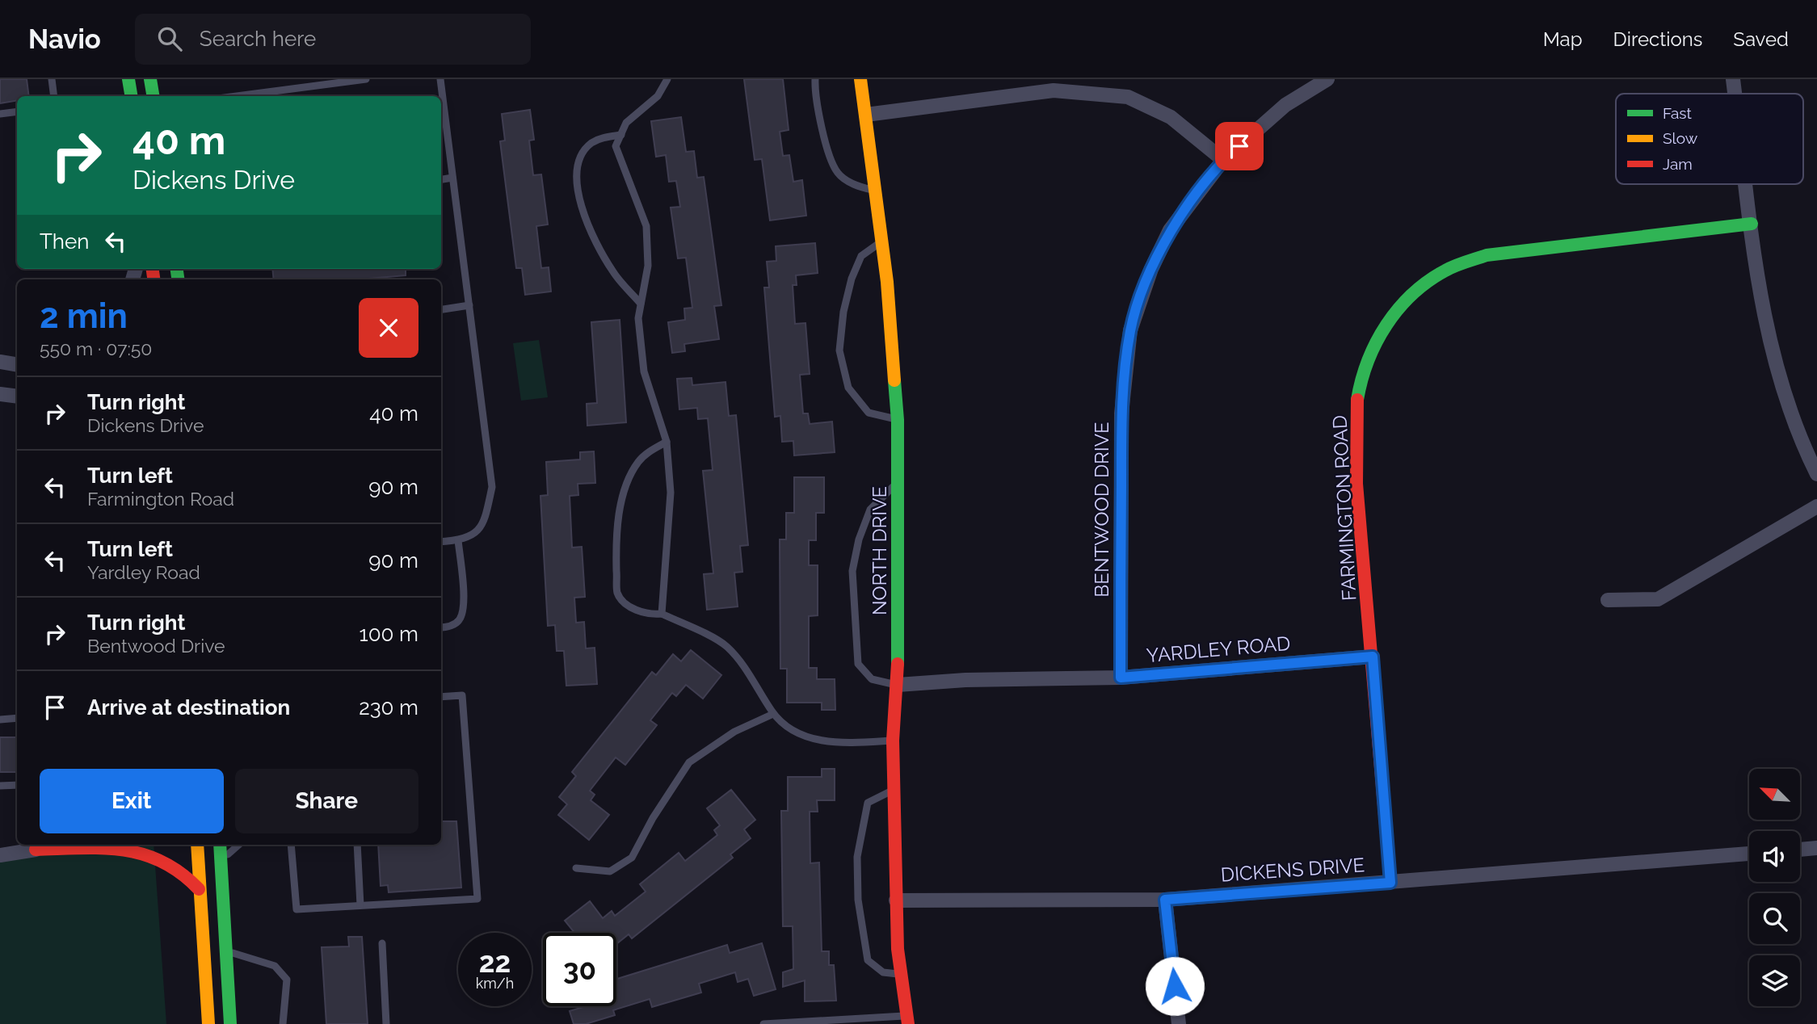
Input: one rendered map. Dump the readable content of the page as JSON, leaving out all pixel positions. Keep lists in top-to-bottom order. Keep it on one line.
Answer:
{"streets":{"main road":["FARMINGTON ROAD","NORTH DRIVE"],"street":["BENTWOOD DRIVE","YARDLEY ROAD","DICKENS DRIVE"]},"crossings":[["FARMINGTON ROAD","YARDLEY ROAD"],["FARMINGTON ROAD","DICKENS DRIVE"],["BENTWOOD DRIVE","YARDLEY ROAD"],["NORTH DRIVE","YARDLEY ROAD"],["NORTH DRIVE","DICKENS DRIVE"]],"legend":["Fast","Slow","Jam"],"north":"top left","page":{"header":"Navio","search":"Search here","nav":["Map","Directions","Saved"],"turn":["40 m","Dickens Drive"],"then":"Then","heading":["2 min","550 m · 07:50"],"list":[{"name":"Turn right","note":"Dickens Drive","value":"40 m"},{"name":"Turn left","note":"Farmington Road","value":"90 m"},{"name":"Turn left","note":"Yardley Road","value":"90 m"},{"name":"Turn right","note":"Bentwood Drive","value":"100 m"},{"name":"Arrive at destination","value":"230 m"}],"buttons":["Exit","Share"],"speed":"22 km/h","limit":"30"}}
